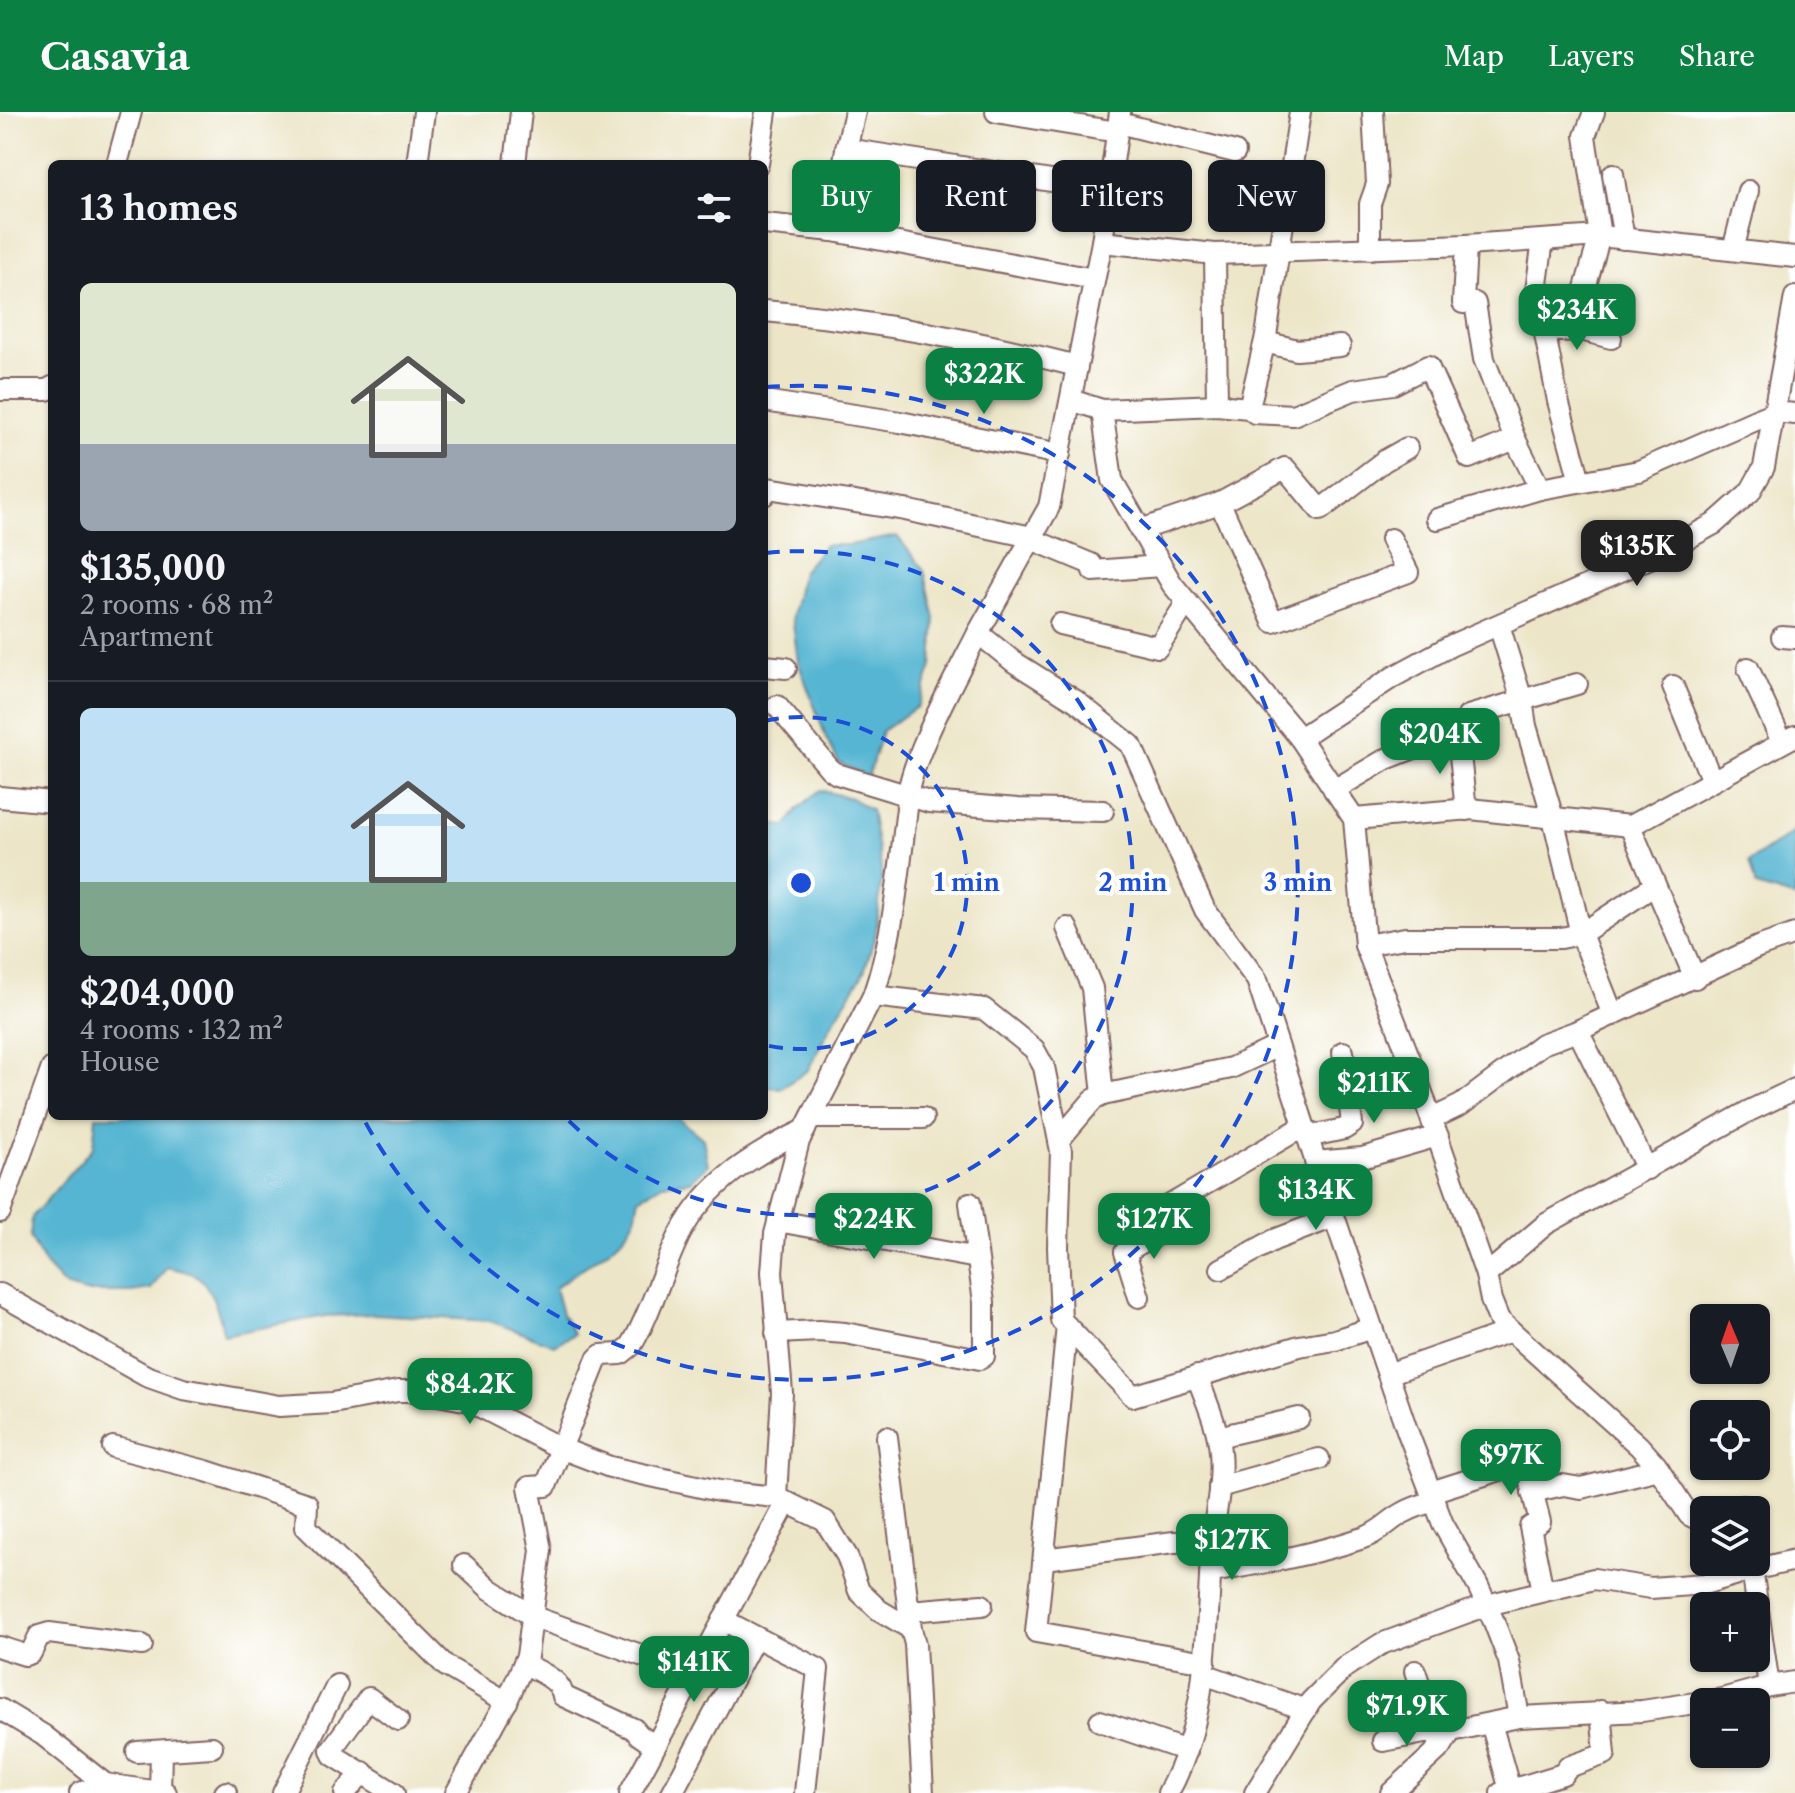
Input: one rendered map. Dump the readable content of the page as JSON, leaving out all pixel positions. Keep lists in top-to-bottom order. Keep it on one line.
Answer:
{"north":"top","page":{"header":"Casavia","nav":["Map","Layers","Share"],"chip":["Buy","Rent","Filters","New"],"heading":"13 homes","list":[{"name":"$135,000","note":"2 rooms · 68 m² · Apartment"},{"name":"$204,000","note":"4 rooms · 132 m² · House"}],"price":["$234K","$322K","$135K","$204K","$211K","$134K","$224K","$127K","$84.2K","$97K","$127K","$141K","$71.9K"],"map_buttons":["+","−"]},"rings":["1 min","2 min","3 min"]}
